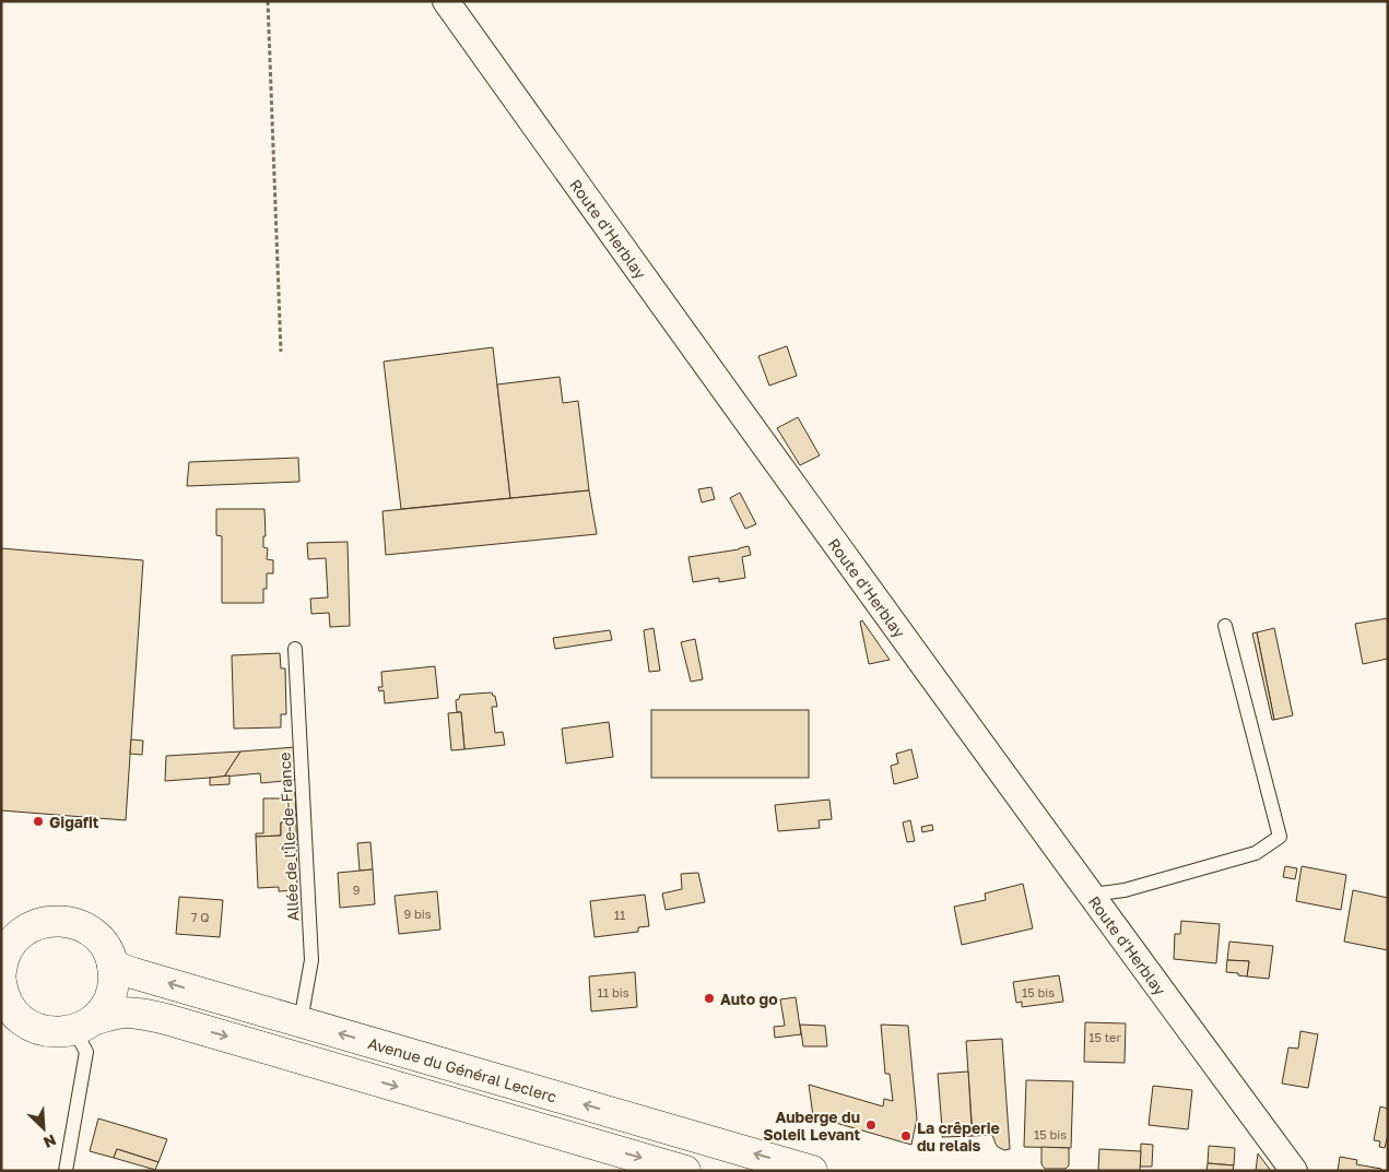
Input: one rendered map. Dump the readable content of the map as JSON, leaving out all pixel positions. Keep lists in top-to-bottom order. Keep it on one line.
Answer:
{"streets":{"main road":["Avenue du Général Leclerc"],"street":["Route d'Herblay"],"lane":["Allée de l'Île-de-France"]},"crossings":[["Allée de l'Île-de-France","Avenue du Général Leclerc"]],"places":["Gigafit","Auto go","Auberge du Soleil Levant","La crêperie du relais"],"house_numbers":["9","9 bis","11","7 Q","11 bis","15 bis","15 ter","15 bis"],"north":"bottom right"}
